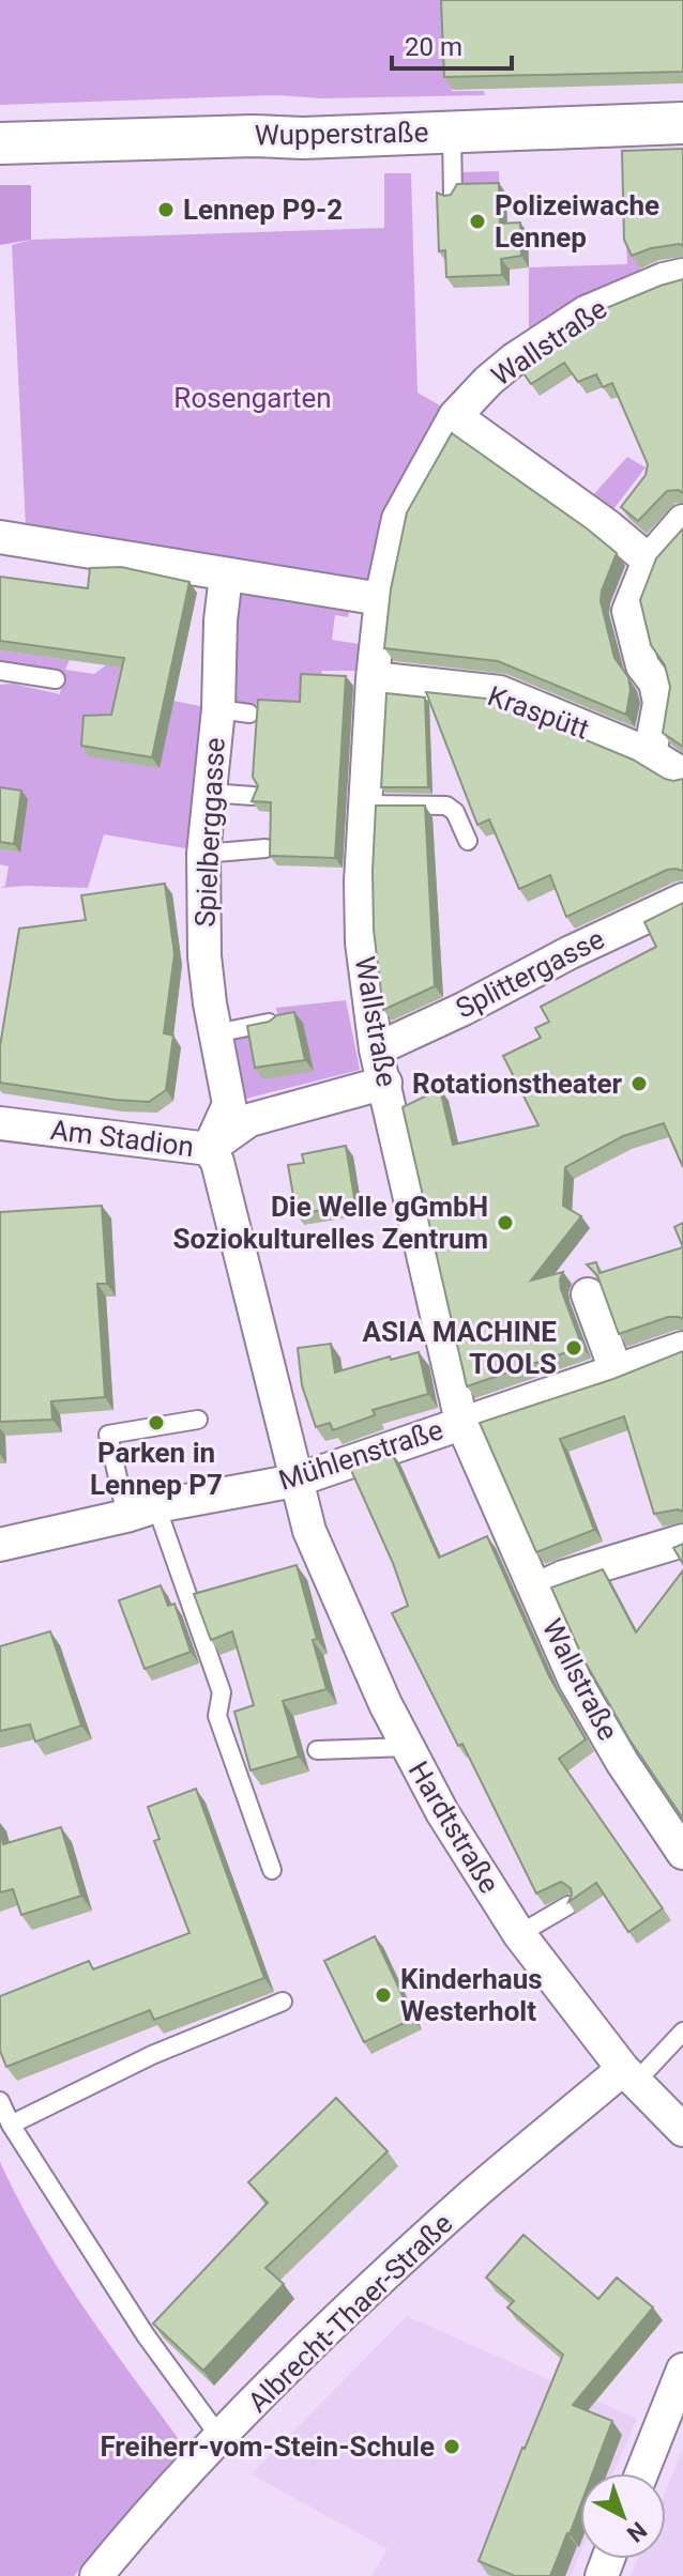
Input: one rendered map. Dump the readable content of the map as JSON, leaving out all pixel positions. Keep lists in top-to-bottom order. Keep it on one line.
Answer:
{"streets":{"street":["Wupperstraße","Wallstraße","Kraspütt","Spielberggasse","Splittergasse","Am Stadion","Mühlenstraße","Hardtstraße","Albrecht-Thaer-Straße"]},"crossings":[["Wallstraße","Kraspütt"],["Wallstraße","Splittergasse"],["Wallstraße","Am Stadion"],["Wallstraße","Mühlenstraße"],["Spielberggasse","Am Stadion"],["Mühlenstraße","Hardtstraße"],["Hardtstraße","Albrecht-Thaer-Straße"]],"parks":["Rosengarten"],"places":["Lennep P9-2","Polizeiwache Lennep","Rotationstheater","Die Welle gGmbH Soziokulturelles Zentrum","ASIA MACHINE TOOLS","Parken in Lennep P7","Kinderhaus Westerholt","Freiherr-vom-Stein-Schule"],"scale_bar":"20 m","north":"bottom right"}
